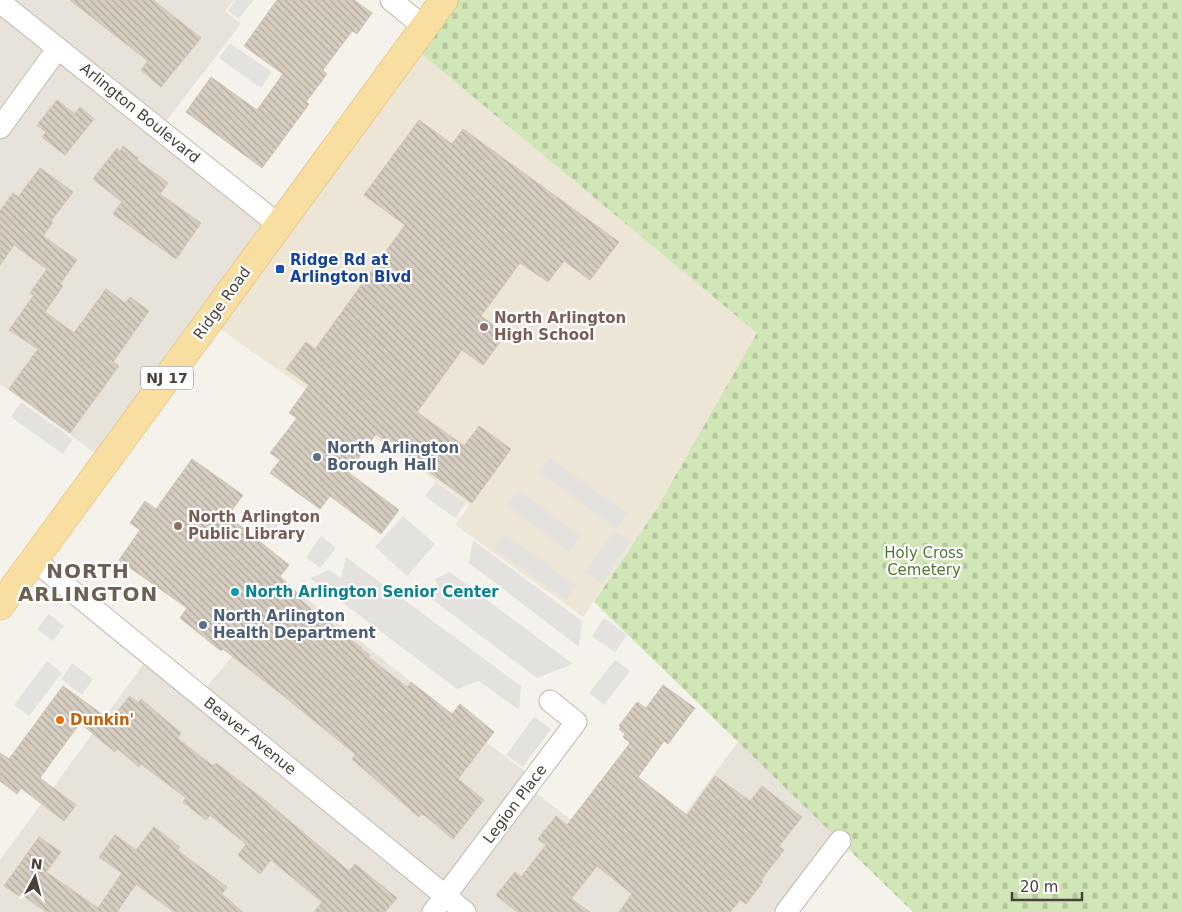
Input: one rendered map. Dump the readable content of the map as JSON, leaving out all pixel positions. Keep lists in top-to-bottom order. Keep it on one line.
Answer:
{"streets":{"main road":["Ridge Road","NJ 17"],"street":["Arlington Boulevard","Beaver Avenue","Legion Place"]},"crossings":[["Arlington Boulevard","Ridge Road"],["Ridge Road","Beaver Avenue"],["Beaver Avenue","Legion Place"]],"districts":["NORTH ARLINGTON"],"parks":["Holy Cross Cemetery"],"places":{"transit":["Ridge Rd at Arlington Blvd"],"other":["North Arlington High School","North Arlington Borough Hall","North Arlington Public Library","North Arlington Senior Center","North Arlington Health Department","Dunkin'"]},"scale_bar":"20 m","north":"top"}
